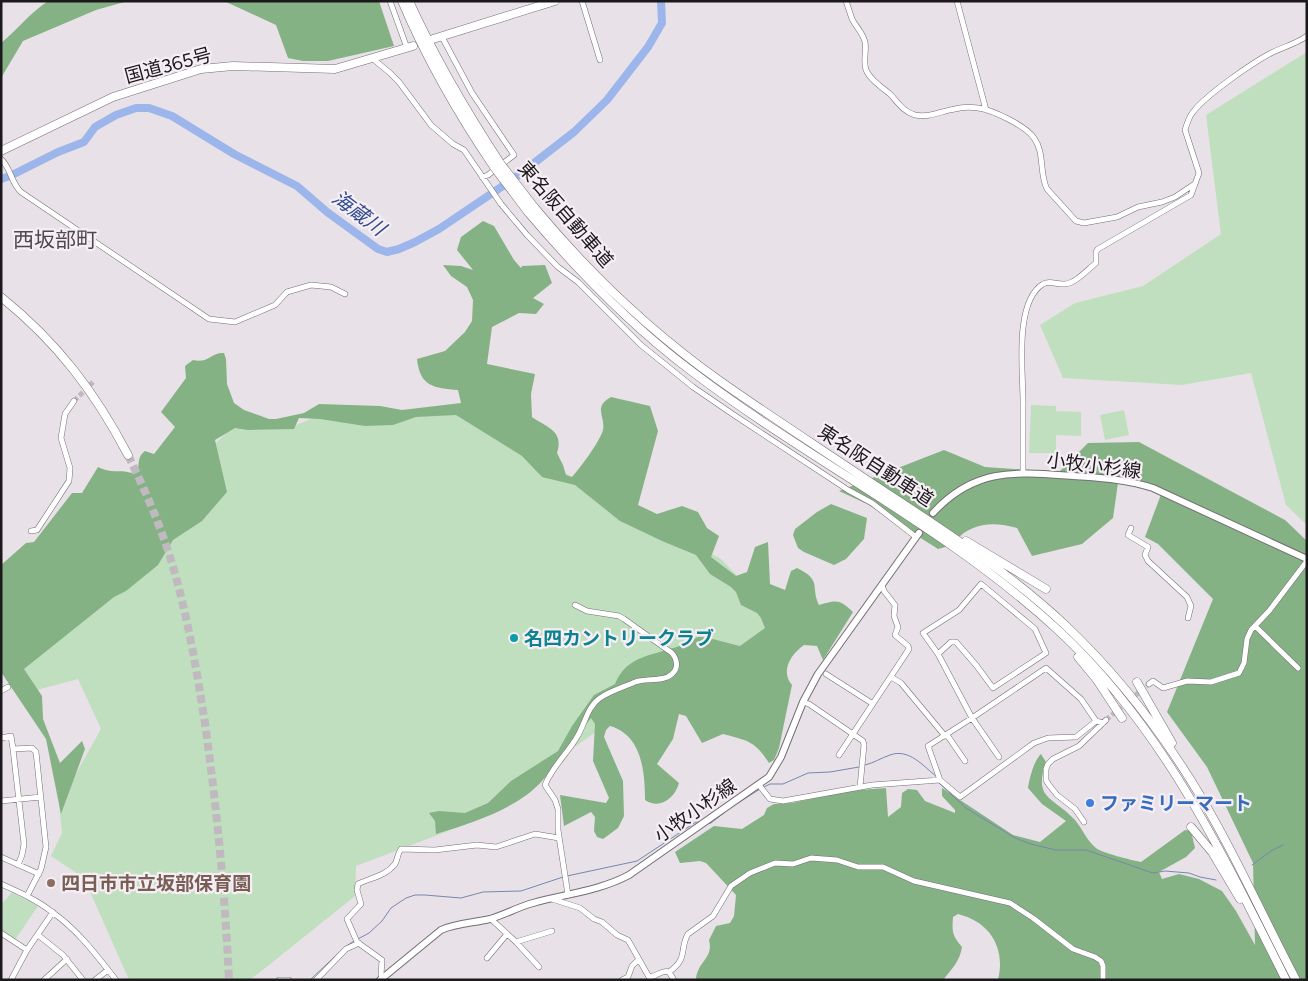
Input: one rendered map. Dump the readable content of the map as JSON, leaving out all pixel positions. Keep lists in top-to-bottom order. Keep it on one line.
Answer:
{"streets":{"highway":["国道365号","東名阪自動車道"],"main road":["小牧小杉線"]},"districts":["西坂部町"],"water":["海蔵川"],"places":["名四カントリークラブ","ファミリーマート","四日市市立坂部保育園"]}
